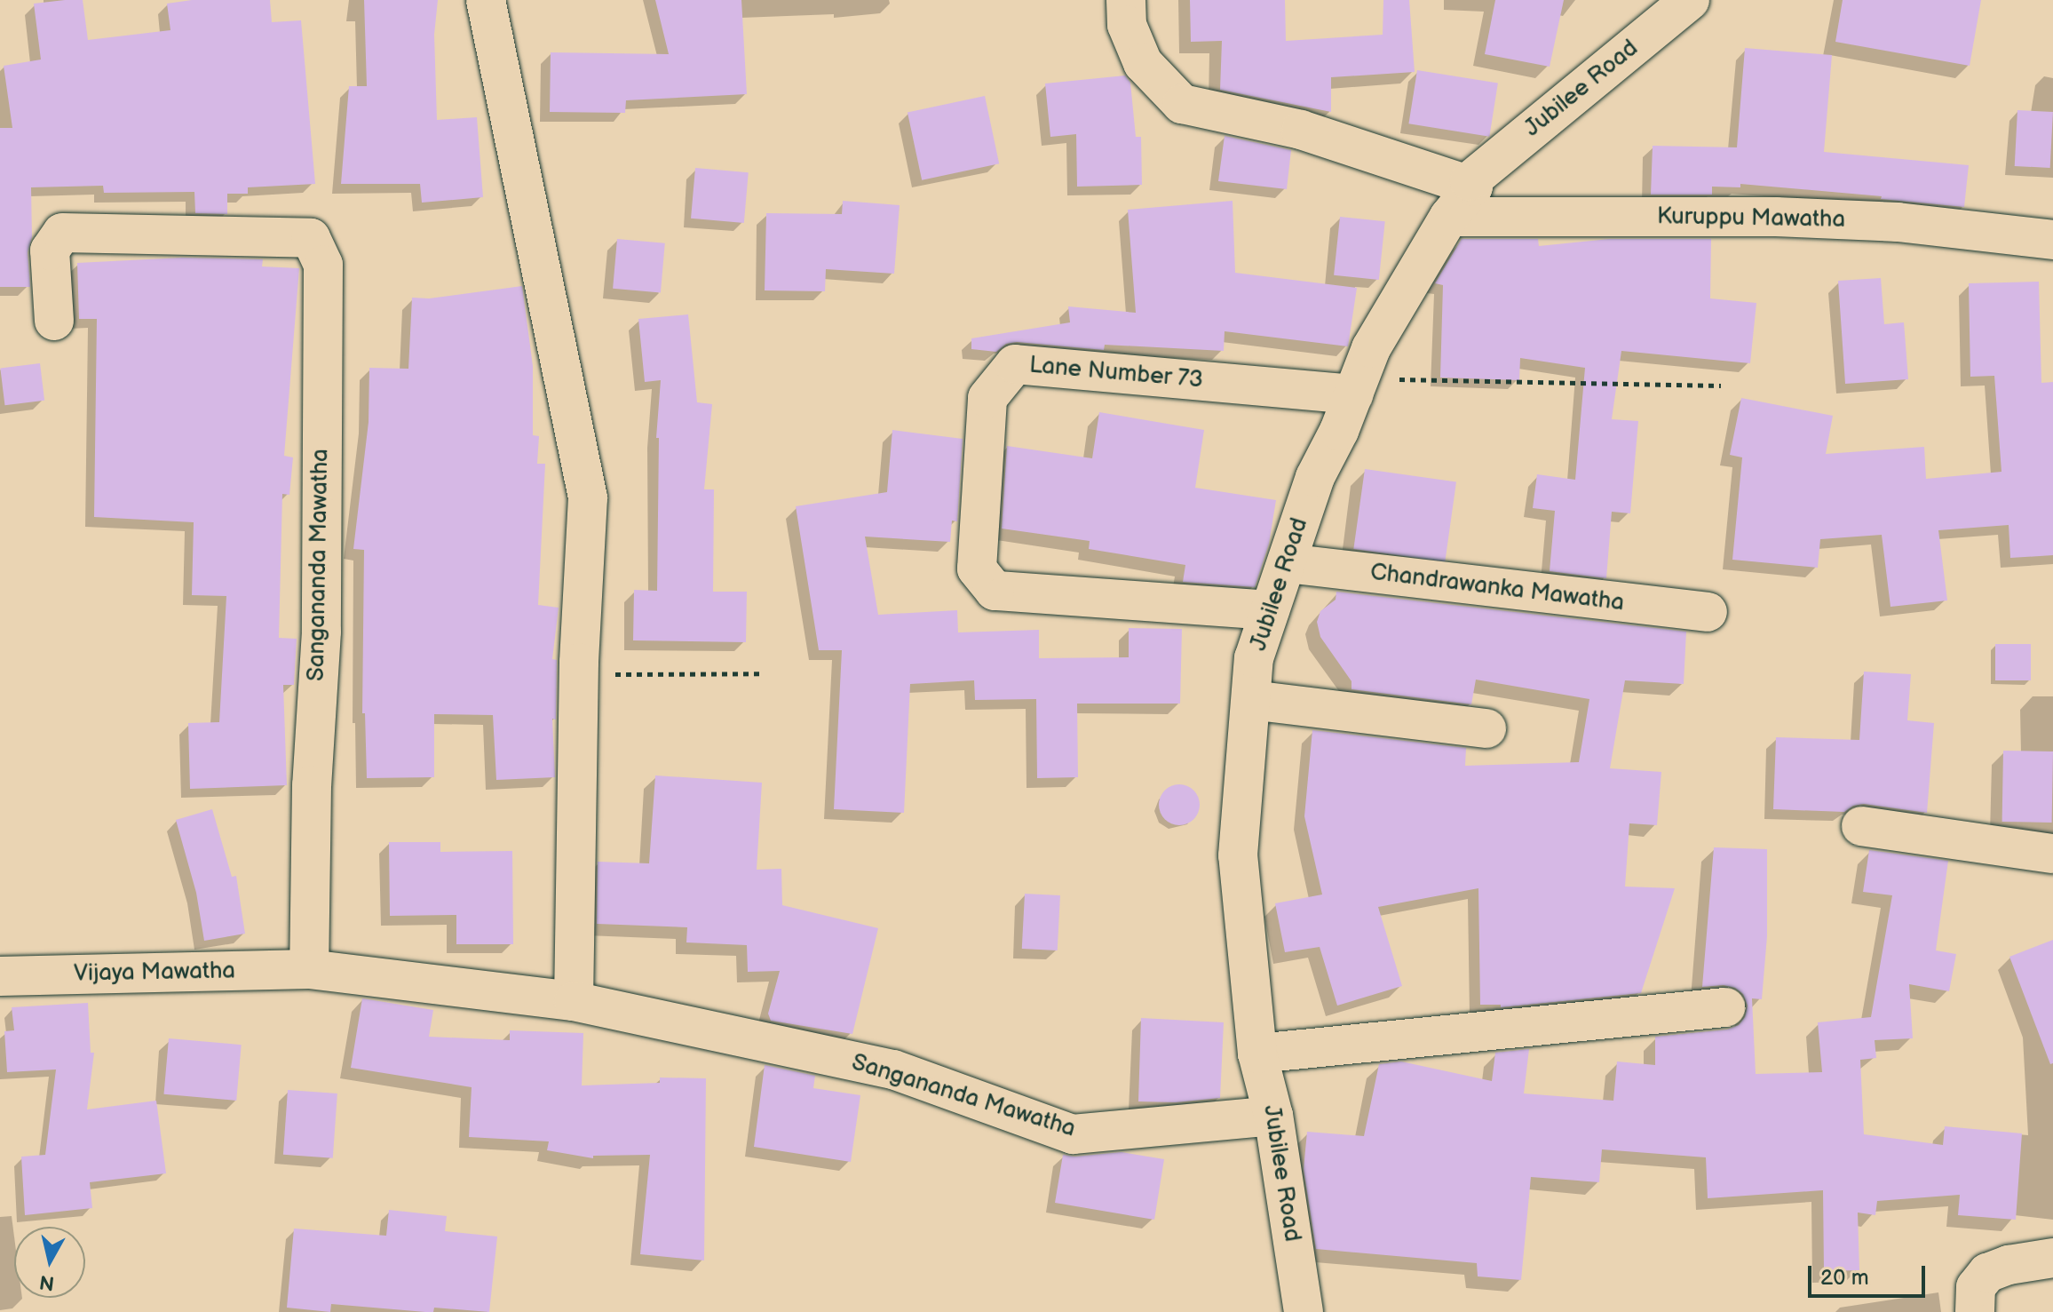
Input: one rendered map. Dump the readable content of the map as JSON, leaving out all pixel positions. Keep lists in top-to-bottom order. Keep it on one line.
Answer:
{"streets":{"street":["Jubilee Road","Kuruppu Mawatha","Lane Number 73","Sangananda Mawatha","Chandrawanka Mawatha","Vijaya Mawatha"]},"crossings":[["Jubilee Road","Kuruppu Mawatha"],["Jubilee Road","Lane Number 73"],["Jubilee Road","Sangananda Mawatha"],["Jubilee Road","Chandrawanka Mawatha"],["Sangananda Mawatha","Vijaya Mawatha"]],"scale_bar":"20 m","north":"bottom"}
